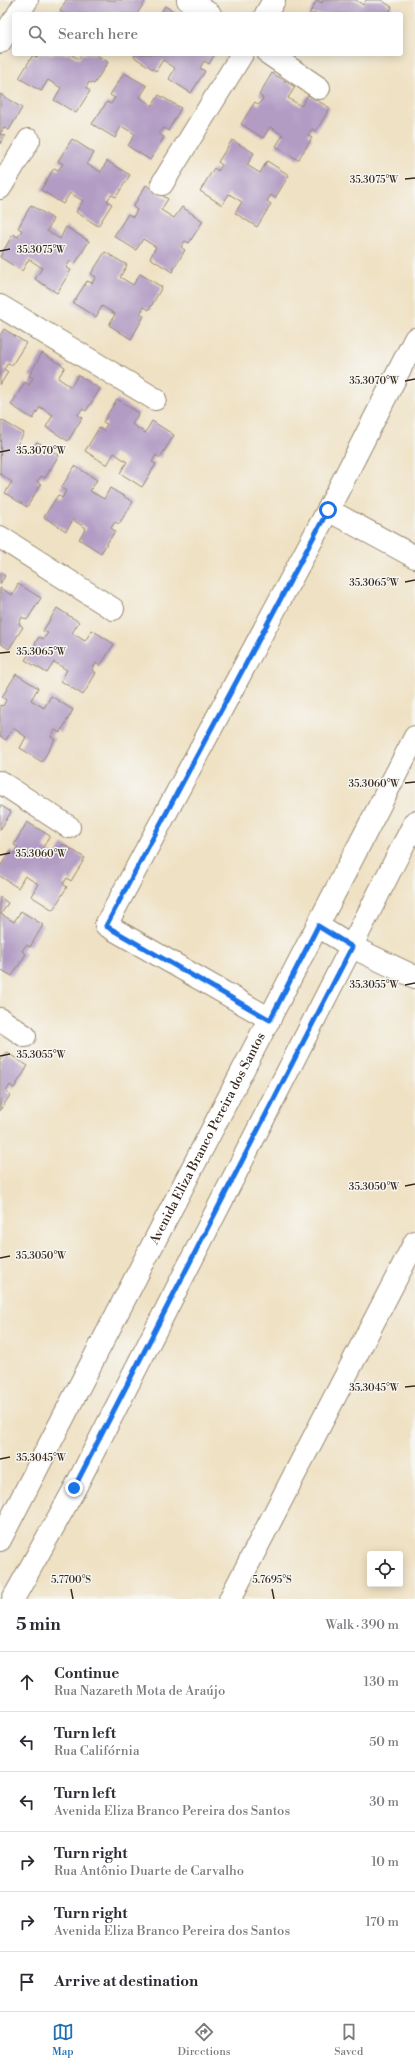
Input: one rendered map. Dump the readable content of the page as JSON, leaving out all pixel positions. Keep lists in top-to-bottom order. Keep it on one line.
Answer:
{"streets":{"street":["Avenida Eliza Branco Pereira dos Santos"]},"page":{"search":"Search here","heading":["5 min","Walk · 390 m"],"list":[["Continue","Rua Nazareth Mota de Araújo","130 m"],["Turn left","Rua Califórnia","50 m"],["Turn left","Avenida Eliza Branco Pereira dos Santos","30 m"],["Turn right","Rua Antônio Duarte de Carvalho","10 m"],["Turn right","Avenida Eliza Branco Pereira dos Santos","170 m"],"Arrive at destination"],"nav":["Map","Directions","Saved"]},"coordinates":["35.3075°W","35.3070°W","35.3065°W","35.3060°W","35.3055°W","35.3050°W","35.3045°W","5.7700°S","5.7695°S"]}
